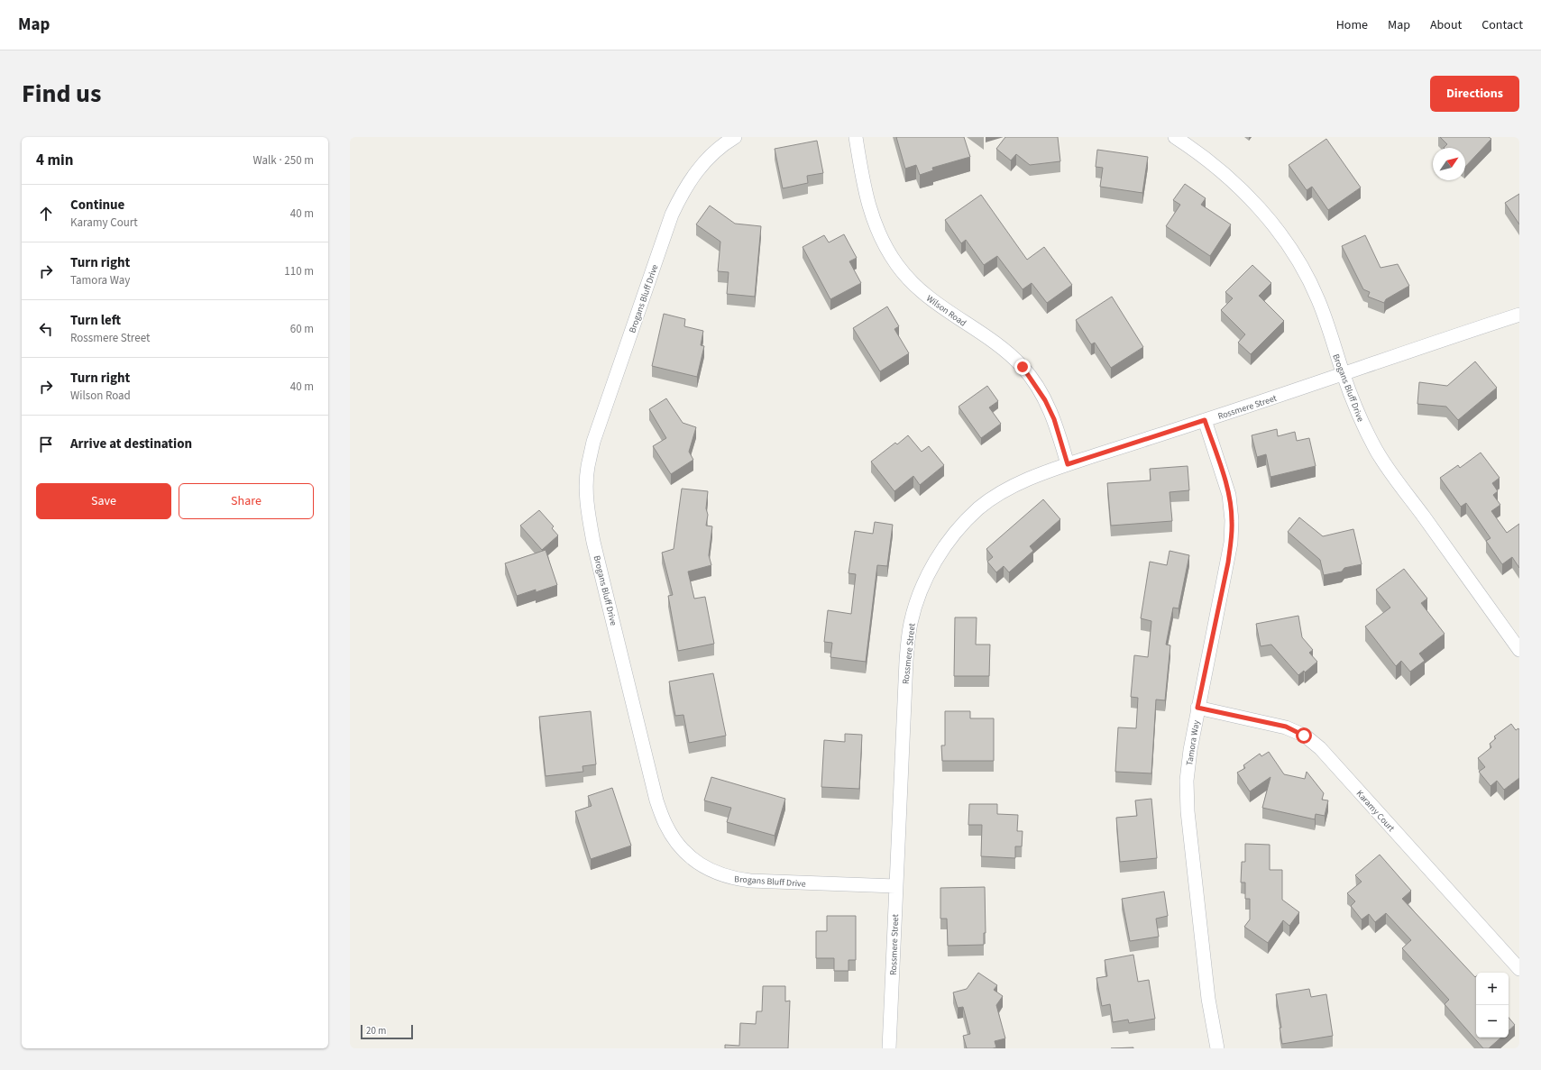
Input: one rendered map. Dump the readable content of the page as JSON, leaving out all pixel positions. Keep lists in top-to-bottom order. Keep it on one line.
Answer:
{"streets":{"street":["Brogans Bluff Drive","Wilson Road","Rossmere Street","Tamora Way","Karamy Court"]},"crossings":[["Brogans Bluff Drive","Rossmere Street"],["Wilson Road","Rossmere Street"],["Rossmere Street","Tamora Way"],["Tamora Way","Karamy Court"]],"scale_bar":"20 m","north":"top right","page":{"header":"Map","nav":["Home","Map","About","Contact"],"title":"Find us","buttons":["Directions",["Save","Share"]],"heading":["4 min","Walk · 250 m"],"list":[["Continue","Karamy Court","40 m"],["Turn right","Tamora Way","110 m"],["Turn left","Rossmere Street","60 m"],["Turn right","Wilson Road","40 m"],"Arrive at destination"],"map_buttons":["+","−"],"scale":"20 m"}}
